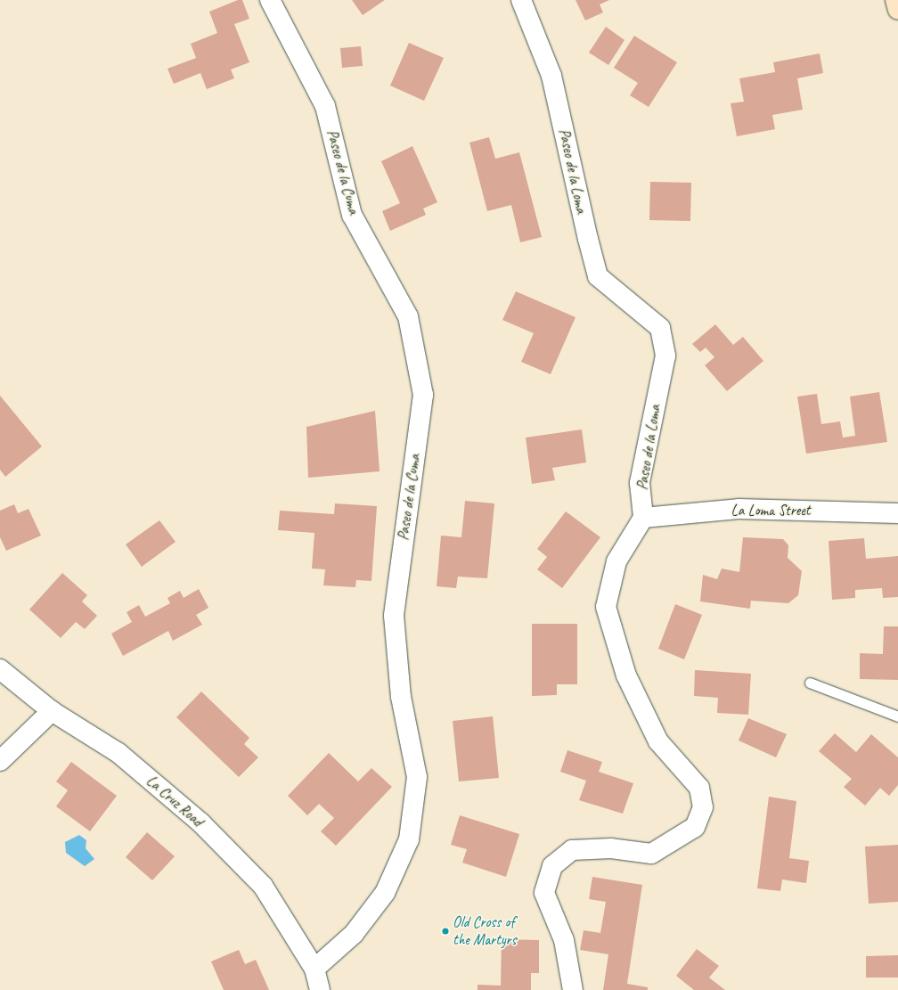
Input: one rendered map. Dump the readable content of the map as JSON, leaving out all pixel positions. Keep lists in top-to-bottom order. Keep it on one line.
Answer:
{"streets":{"street":["Paseo de la Loma","Paseo de la Cuma","La Loma Street","La Cruz Road"]},"crossings":[["Paseo de la Loma","La Loma Street"],["Paseo de la Cuma","La Cruz Road"]],"places":["Old Cross of the Martyrs"]}
